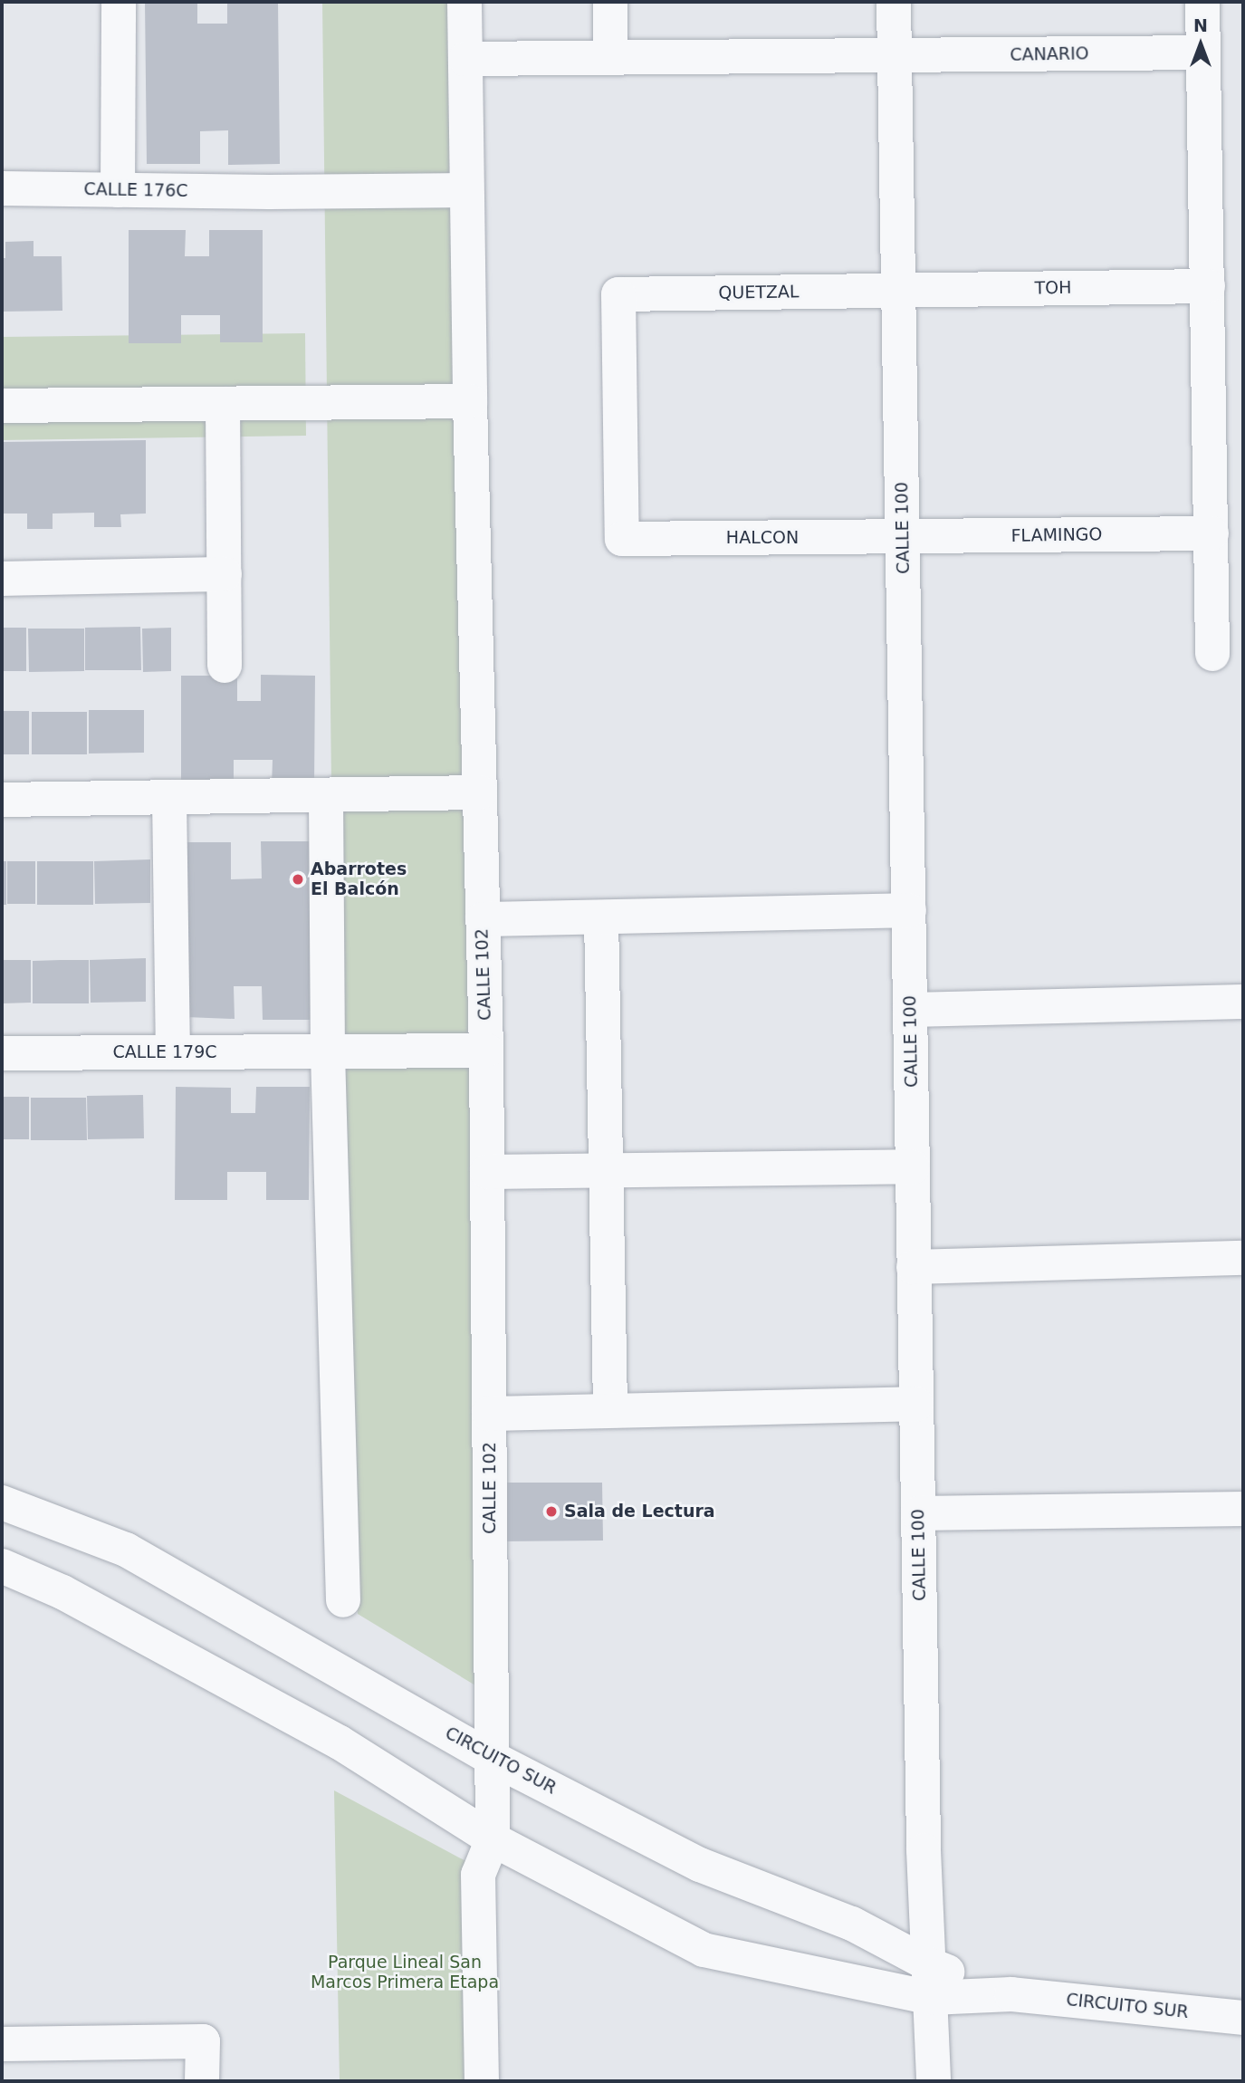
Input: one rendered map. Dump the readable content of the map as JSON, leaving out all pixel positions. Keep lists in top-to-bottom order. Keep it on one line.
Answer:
{"streets":{"street":["CANARIO","CALLE 176C","TOH","QUETZAL","CALLE 100","FLAMINGO","HALCON","CALLE 102","CALLE 179C","CIRCUITO SUR"]},"crossings":[["CANARIO","CALLE 100"],["CANARIO","CALLE 102"],["CALLE 176C","CALLE 102"],["TOH","QUETZAL"],["TOH","CALLE 100"],["QUETZAL","CALLE 100"],["QUETZAL","HALCON"],["CALLE 100","FLAMINGO"],["CALLE 100","HALCON"],["CALLE 100","CIRCUITO SUR"],["FLAMINGO","HALCON"],["CALLE 102","CALLE 179C"],["CALLE 102","CIRCUITO SUR"]],"parks":["Parque Lineal San Marcos Primera Etapa"],"places":["Abarrotes El Balcón","Sala de Lectura"],"north":"top"}
